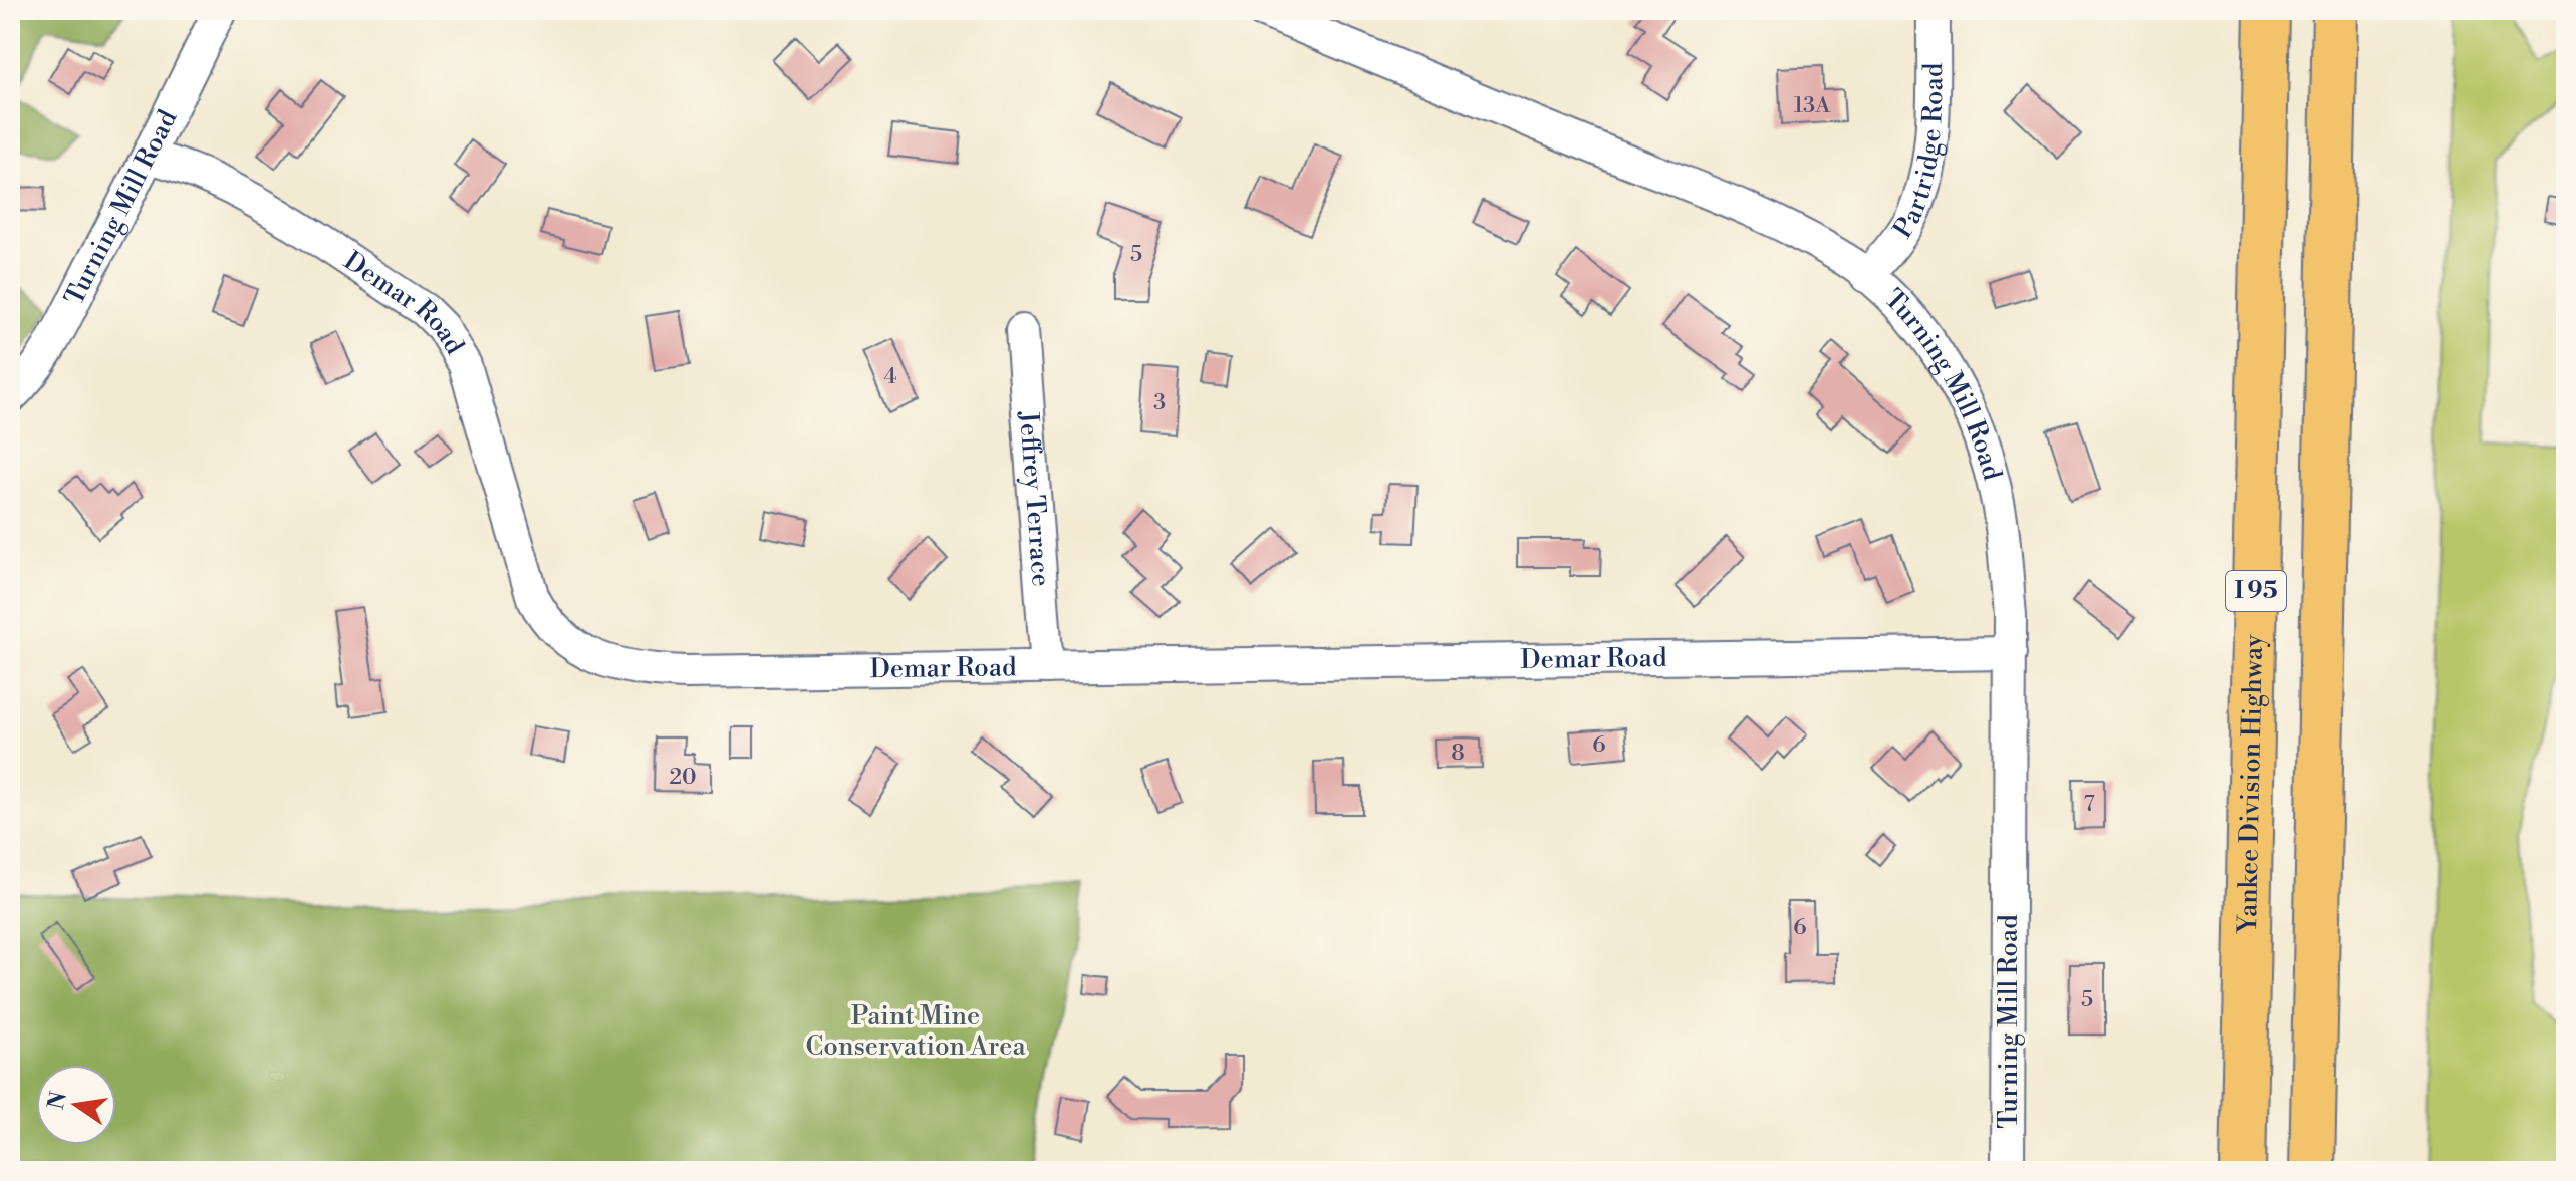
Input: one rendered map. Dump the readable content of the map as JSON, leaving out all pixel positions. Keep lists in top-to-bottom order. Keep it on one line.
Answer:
{"streets":{"highway":["I 95","Yankee Division Highway"],"street":["Partridge Road","Turning Mill Road","Demar Road","Jeffrey Terrace"]},"crossings":[["Partridge Road","Turning Mill Road"],["Turning Mill Road","Demar Road"],["Demar Road","Jeffrey Terrace"]],"parks":["Paint Mine Conservation Area"],"house_numbers":["13A","5","4","3","6","8","20","7","6","5"],"north":"left"}
